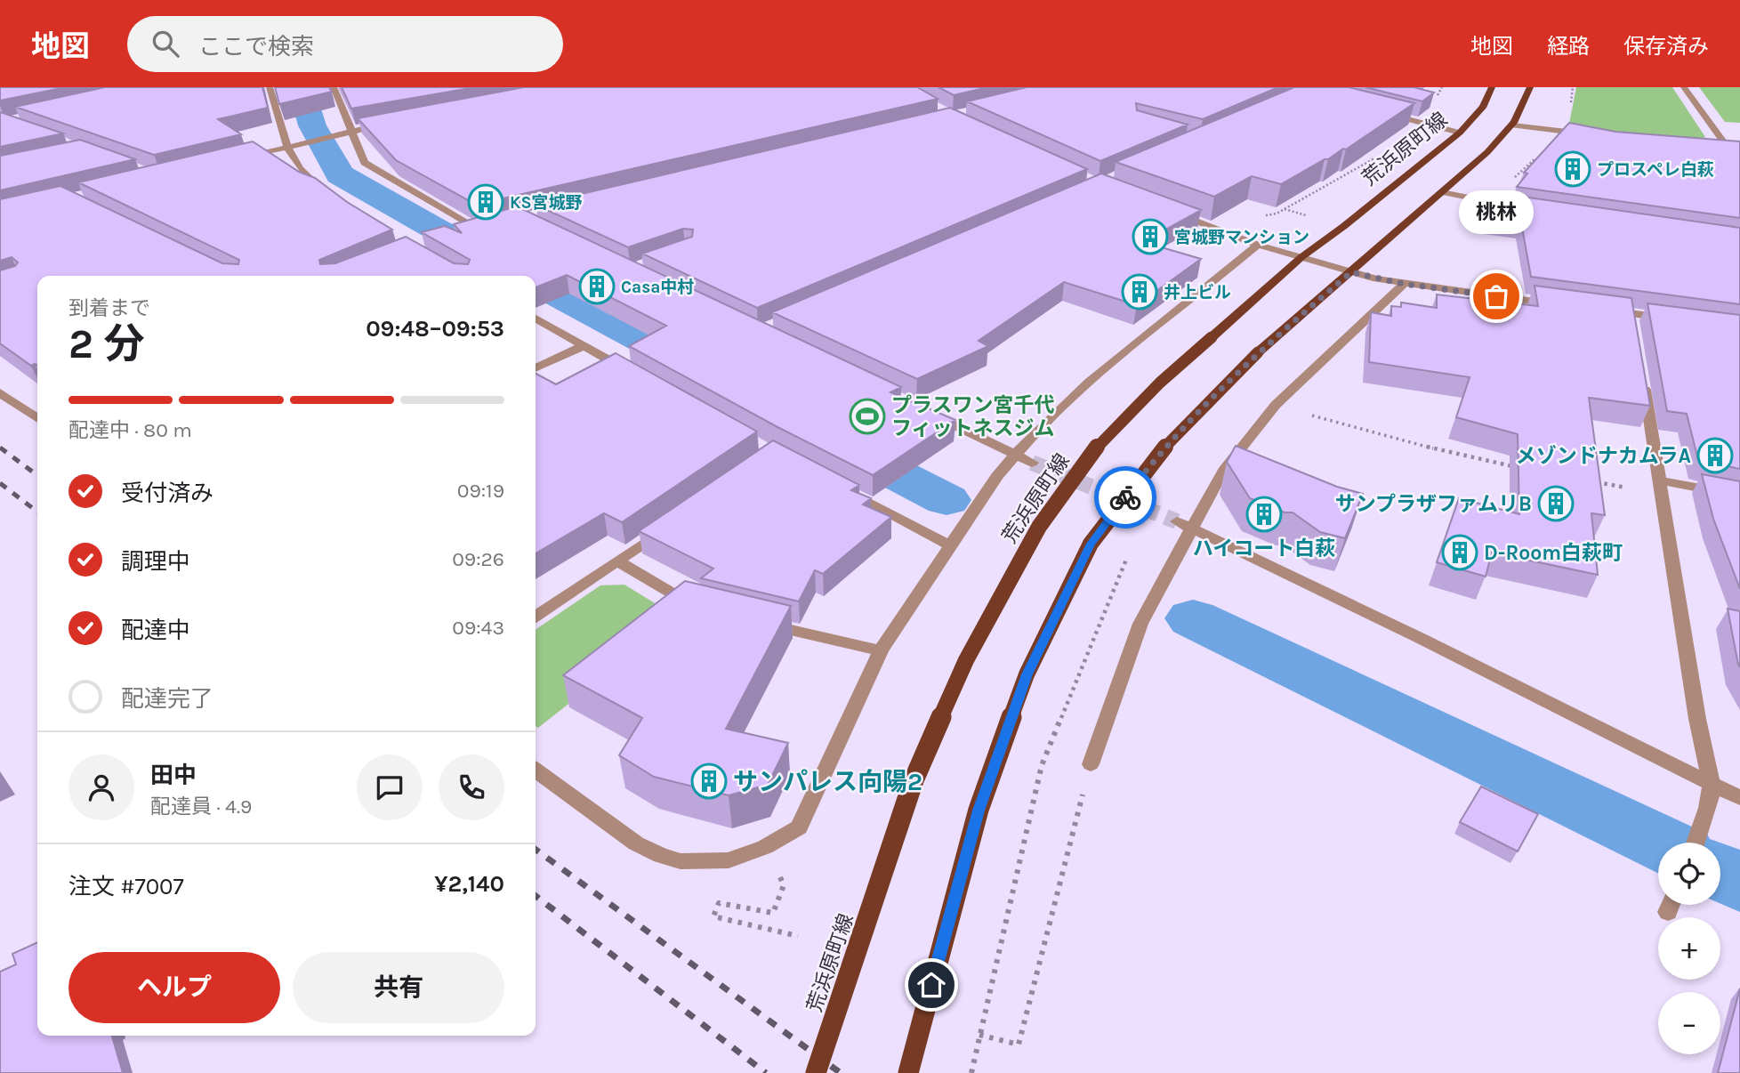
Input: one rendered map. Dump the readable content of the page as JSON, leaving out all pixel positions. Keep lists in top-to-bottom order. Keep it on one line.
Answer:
{"streets":{"main road":["荒浜原町線"]},"places":{"building":["プロスペレ白萩","KS宮城野","宮城野マンション","Casa中村","井上ビル","メゾンドナカムラA","サンプラザファムリB","ハイコート白萩","D-Room白萩町","サンパレス向陽2"],"other":["桃林"],"sports":["プラスワン宮千代 フィットネスジム"]},"page":{"header":"地図","search":"ここで検索","nav":["地図","経路","保存済み"],"bubble":"桃林","heading":["2 分","到着まで","09:48–09:53"],"panel":["田中","配達員 · 4.9","注文 #7007","¥2,140"],"bar":"配達中 · 80 m","list":[["受付済み","09:19"],["調理中","09:26"],["配達中","09:43"],"配達完了"],"map_buttons":["+","−"],"buttons":["ヘルプ","共有"]}}
